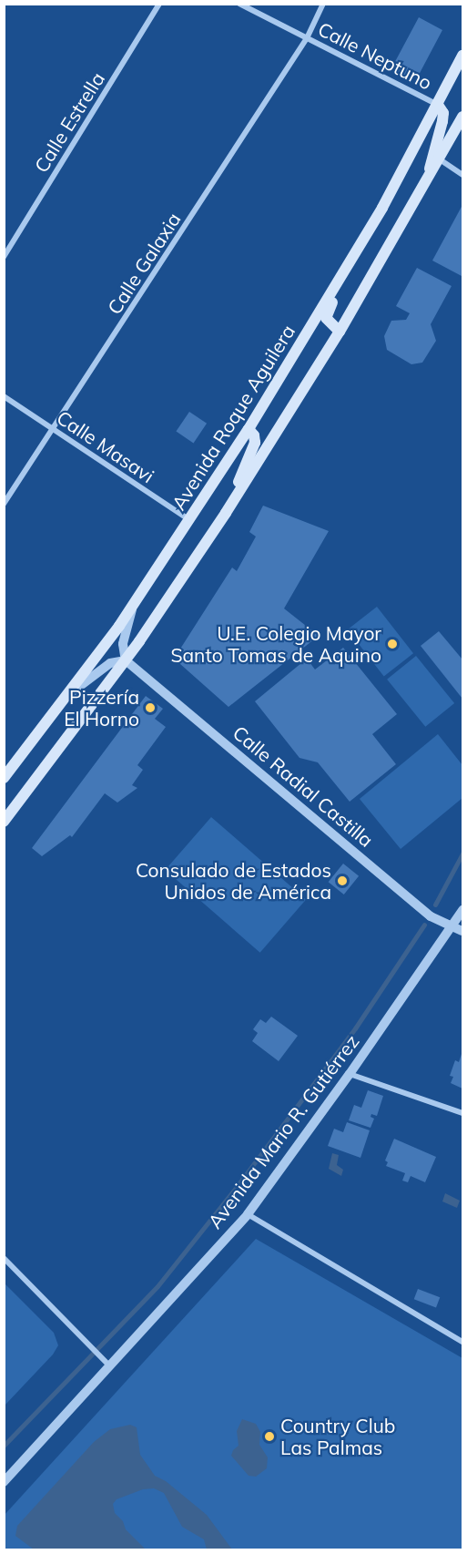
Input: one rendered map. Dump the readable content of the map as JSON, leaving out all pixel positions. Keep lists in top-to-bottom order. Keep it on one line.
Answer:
{"streets":{"main road":["Avenida Roque Aguilera"],"street":["Calle Neptuno","Calle Estrella","Calle Galaxia","Calle Masavi","Calle Radial Castilla","Avenida Mario R. Gutiérrez"]},"crossings":[["Calle Neptuno","Calle Galaxia"],["Calle Neptuno","Avenida Roque Aguilera"],["Calle Galaxia","Calle Masavi"],["Avenida Roque Aguilera","Calle Masavi"],["Calle Radial Castilla","Avenida Mario R. Gutiérrez"]],"places":["U.E. Colegio Mayor Santo Tomas de Aquino","Pizzería El Horno","Consulado de Estados Unidos de América","Country Club Las Palmas"]}
